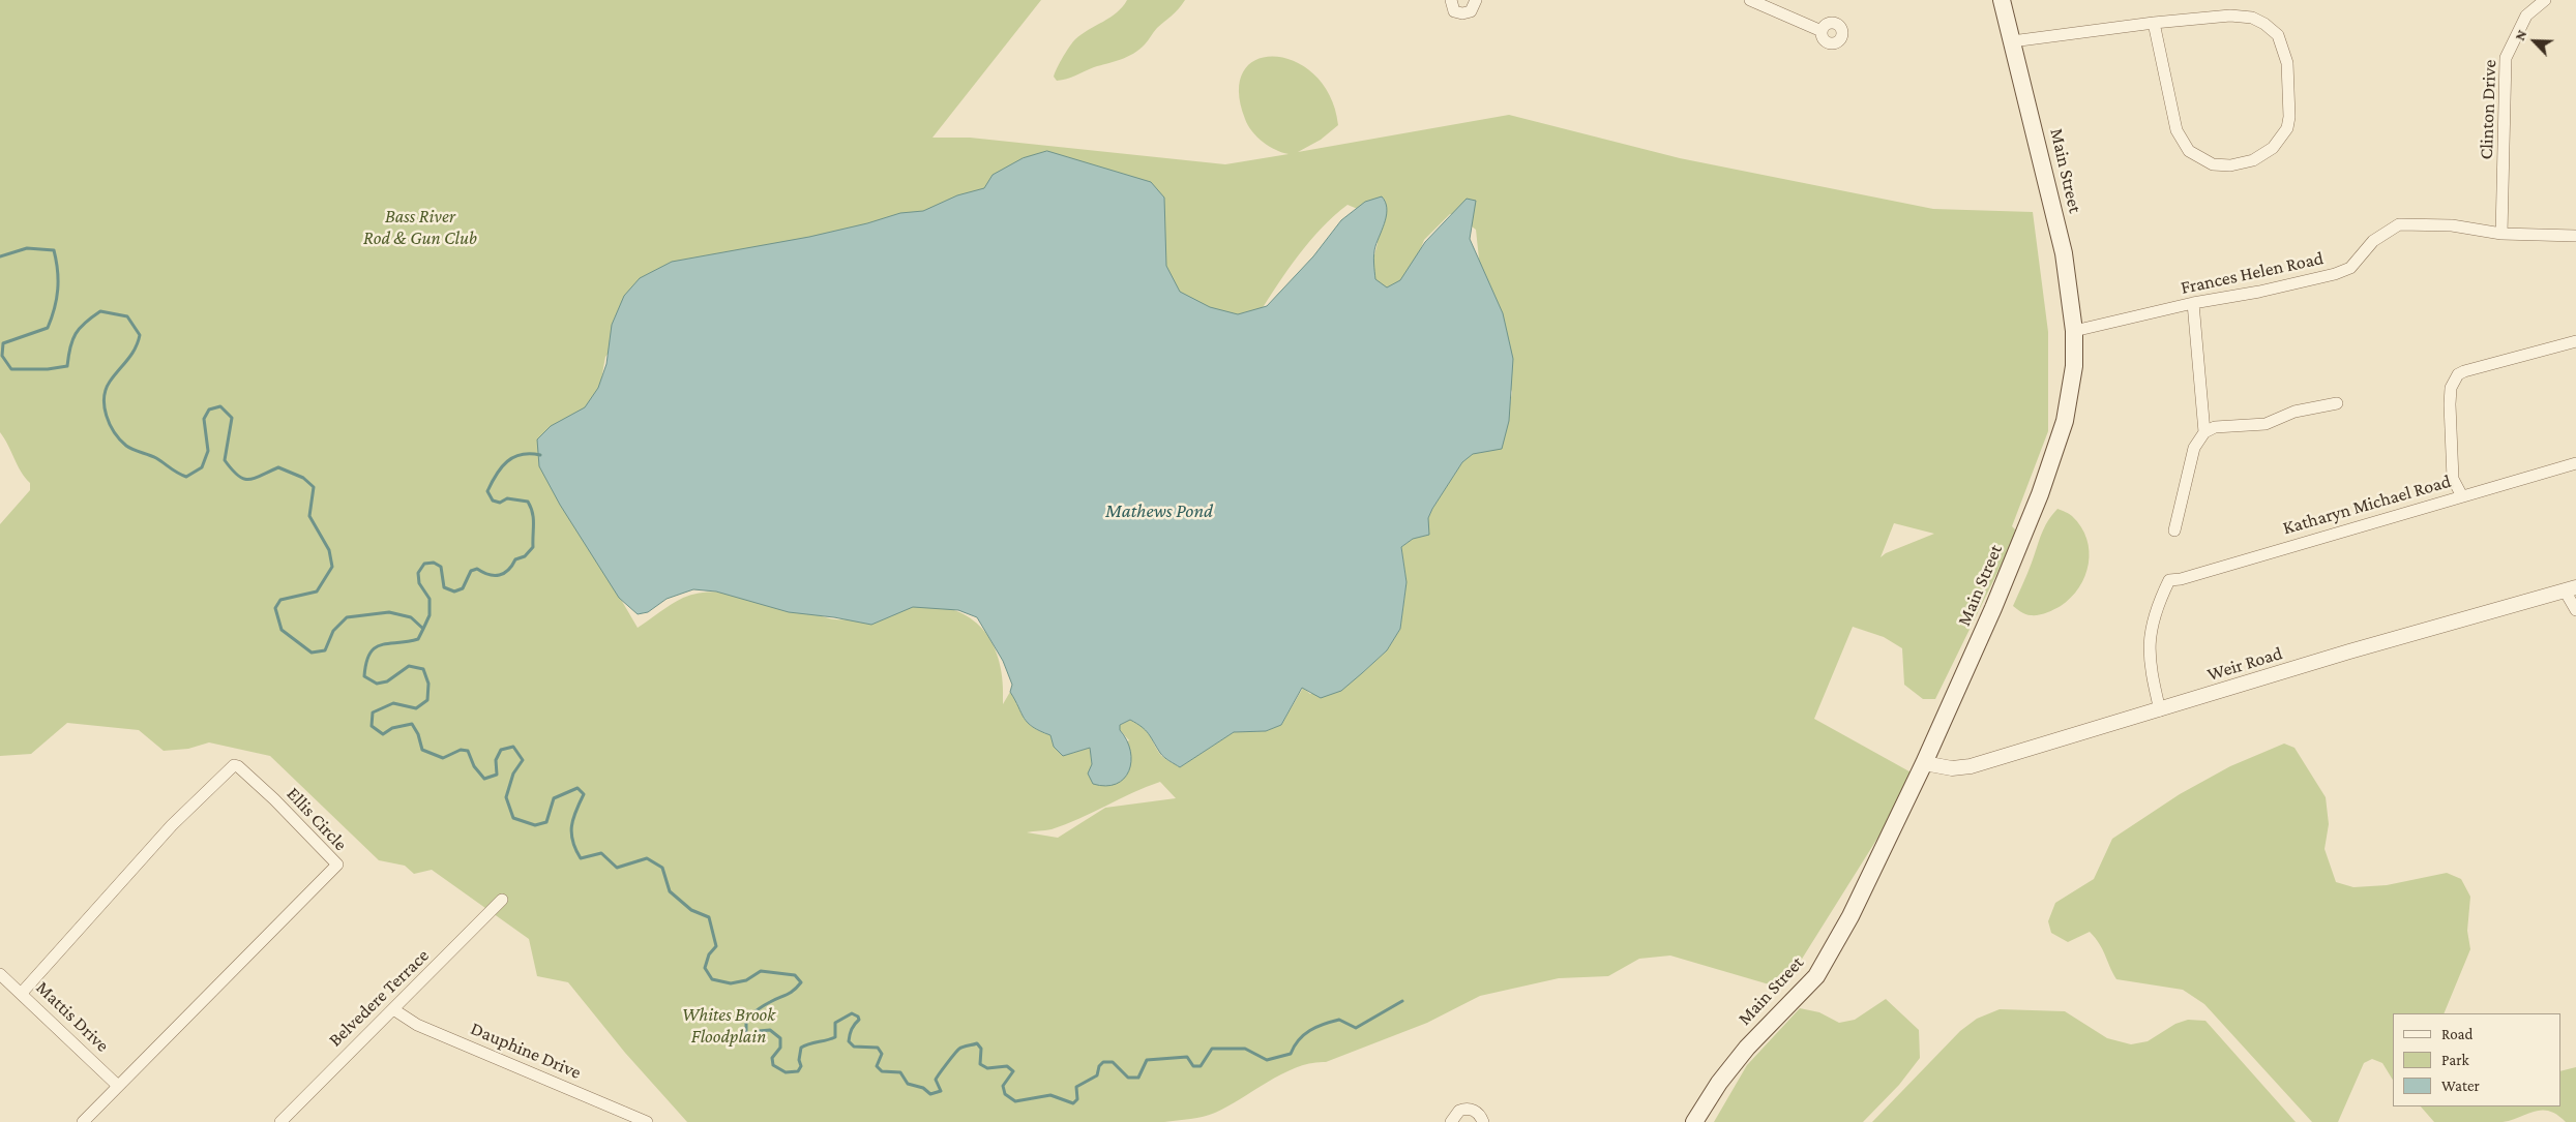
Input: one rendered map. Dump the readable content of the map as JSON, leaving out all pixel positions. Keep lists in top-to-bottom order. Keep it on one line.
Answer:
{"streets":{"main road":["Main Street"],"street":["Clinton Drive","Frances Helen Road","Katharyn Michael Road","Weir Road","Ellis Circle","Belvedere Terrace","Mattis Drive","Dauphine Drive"]},"crossings":[["Clinton Drive","Frances Helen Road"],["Main Street","Frances Helen Road"],["Main Street","Weir Road"],["Katharyn Michael Road","Weir Road"],["Ellis Circle","Mattis Drive"],["Belvedere Terrace","Dauphine Drive"]],"water":["Mathews Pond"],"parks":["Bass River Rod & Gun Club","Whites Brook Floodplain"],"legend":["Road","Park","Water"],"north":"top left"}
